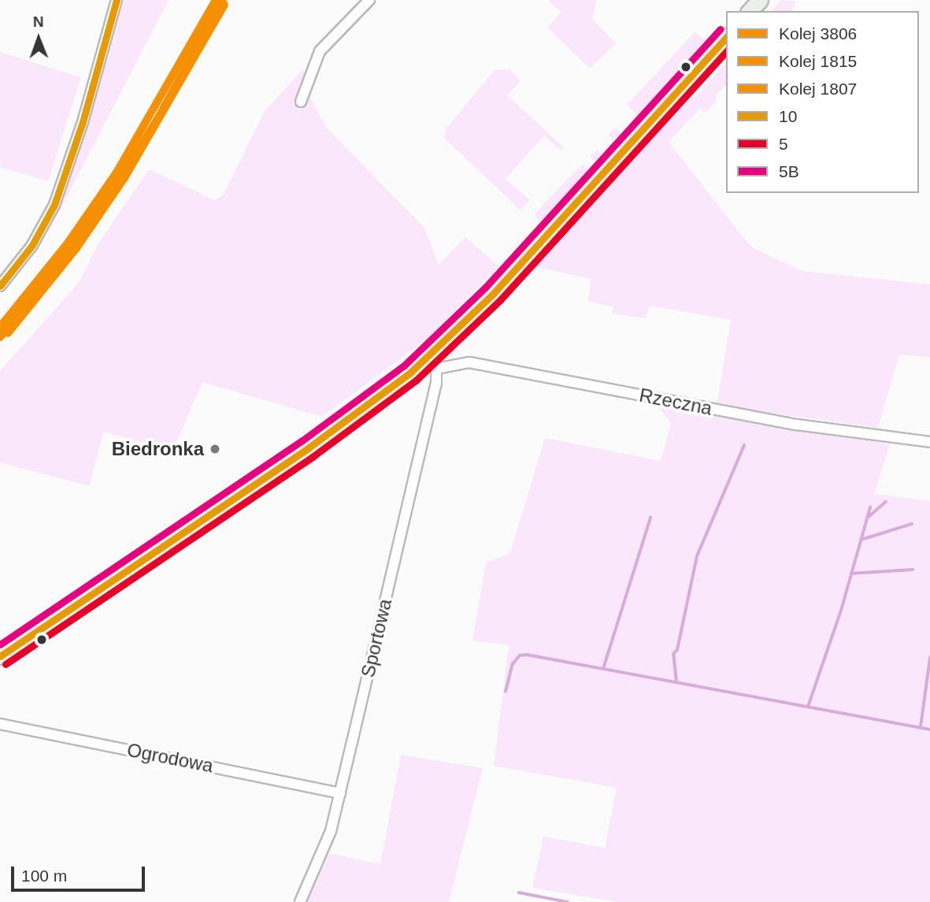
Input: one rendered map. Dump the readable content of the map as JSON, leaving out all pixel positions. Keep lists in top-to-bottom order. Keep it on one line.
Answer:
{"streets":{"street":["Rzeczna","Sportowa","Ogrodowa"]},"crossings":[["Rzeczna","Sportowa"],["Sportowa","Ogrodowa"]],"places":["Biedronka"],"lines":["rail line 3806","rail line 1815","transit line 10","rail line 1807","transit line 5B","transit line 5"],"legend":["Kolej 3806","Kolej 1815","Kolej 1807","10","5","5B"],"scale_bar":"100 m","north":"top"}
